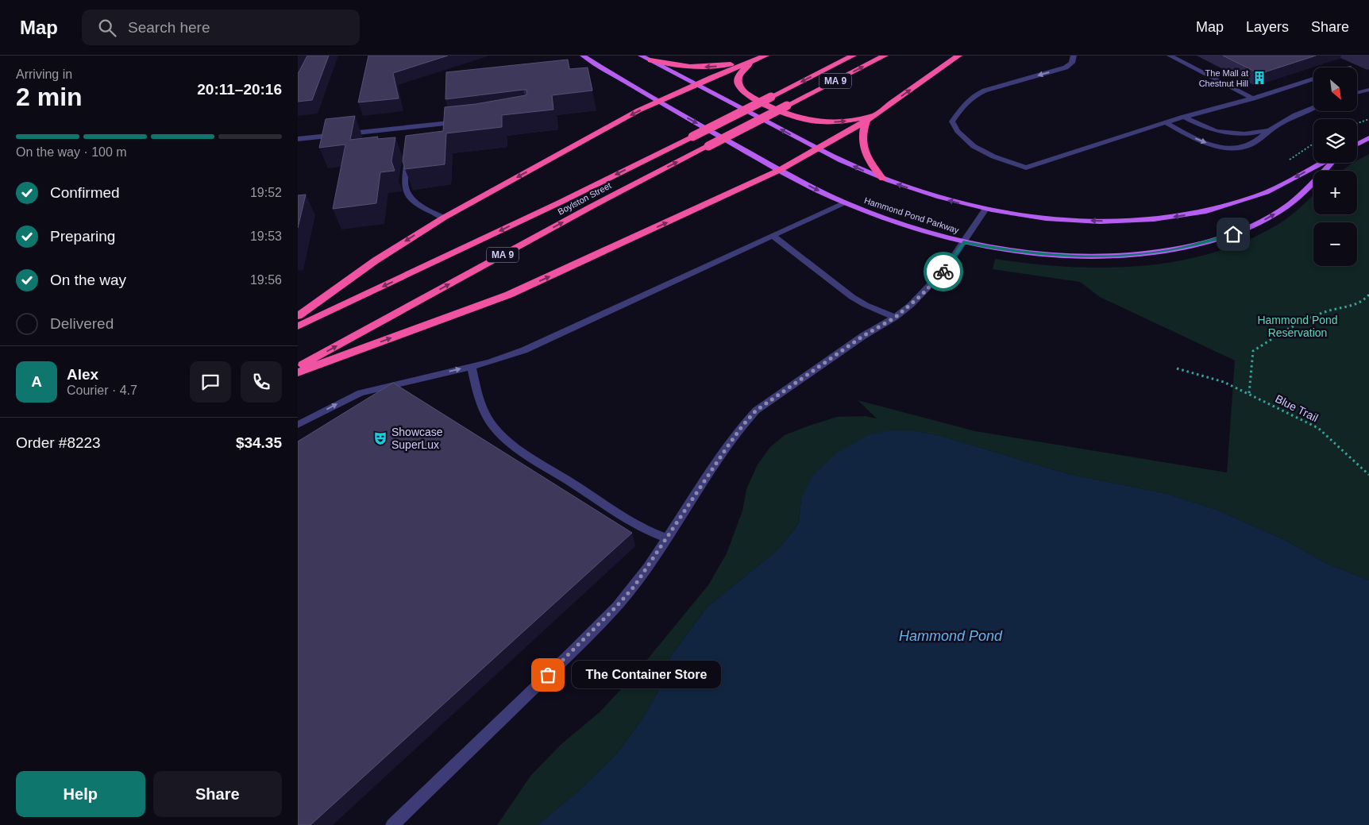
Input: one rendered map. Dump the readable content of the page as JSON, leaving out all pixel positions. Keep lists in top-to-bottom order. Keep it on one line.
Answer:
{"streets":{"highway":["MA 9","Boylston Street"],"main road":["Hammond Pond Parkway"],"path":["Blue Trail"]},"water":["Hammond Pond"],"parks":["Hammond Pond Reservation"],"places":{"building":["The Mall at Chestnut Hill"],"theatre":["Showcase SuperLux"],"other":["The Container Store"]},"north":"bottom right","page":{"header":"Map","search":"Search here","nav":["Map","Layers","Share"],"heading":["2 min","Arriving in","20:11–20:16"],"panel":["Alex","Courier · 4.7","Order #8223","$34.35"],"map_buttons":["+","−"],"bar":"On the way · 100 m","list":[["Confirmed","19:52"],["Preparing","19:53"],["On the way","19:56"],"Delivered"],"round":"A","bubble":"The Container Store","buttons":["Help","Share"]}}
